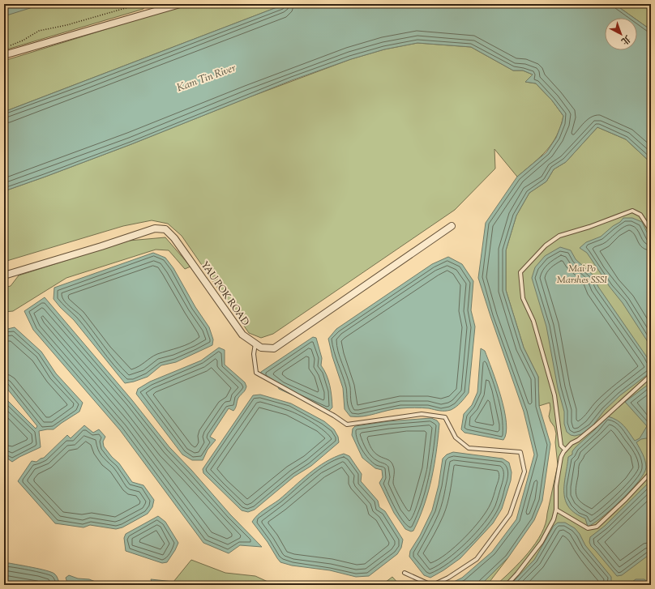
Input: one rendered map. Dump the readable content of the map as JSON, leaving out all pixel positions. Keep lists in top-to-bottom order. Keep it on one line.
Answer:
{"streets":{"street":["YAU POK ROAD"]},"water":["Kam Tin River"],"parks":["Mai Po Marshes SSSI"],"north":"bottom right"}
